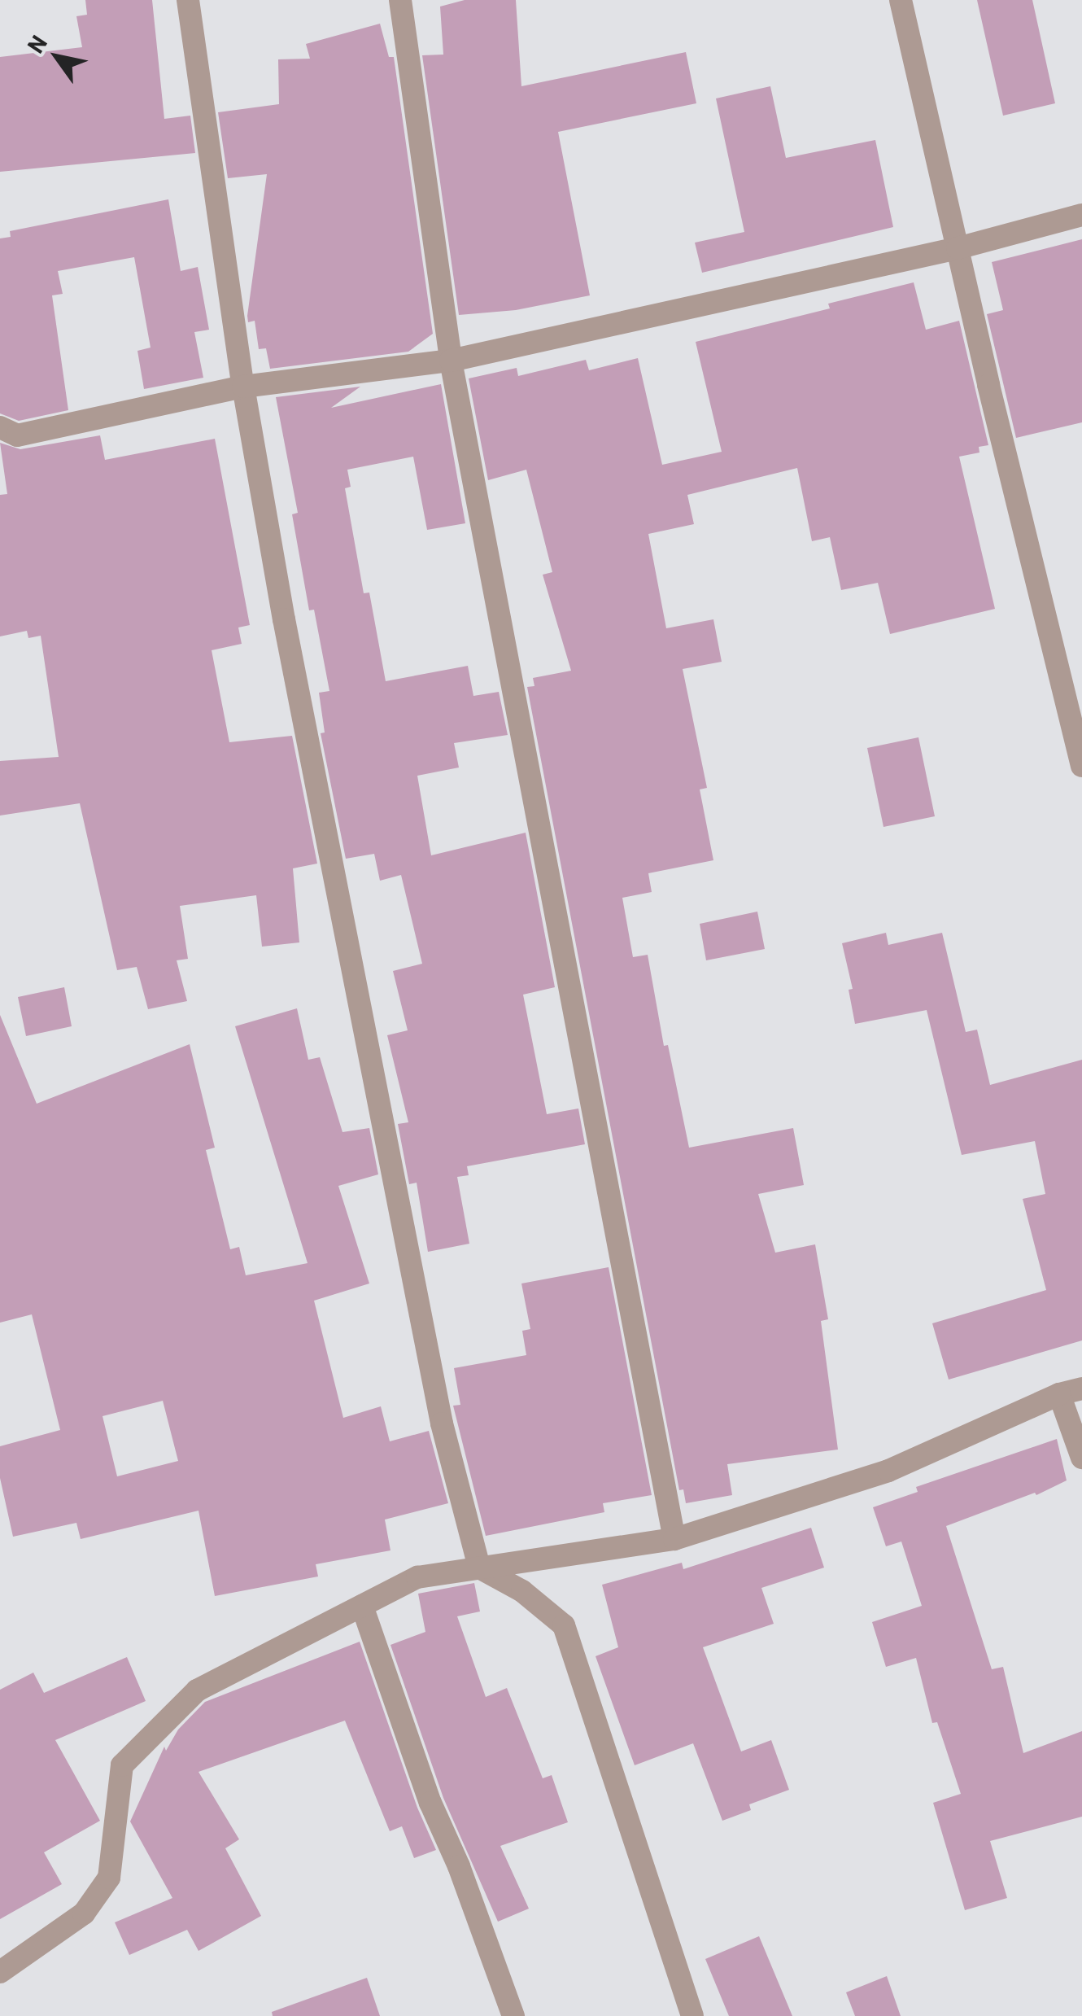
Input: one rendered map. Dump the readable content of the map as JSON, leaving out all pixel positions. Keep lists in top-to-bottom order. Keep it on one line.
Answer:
{"north":"top left"}
